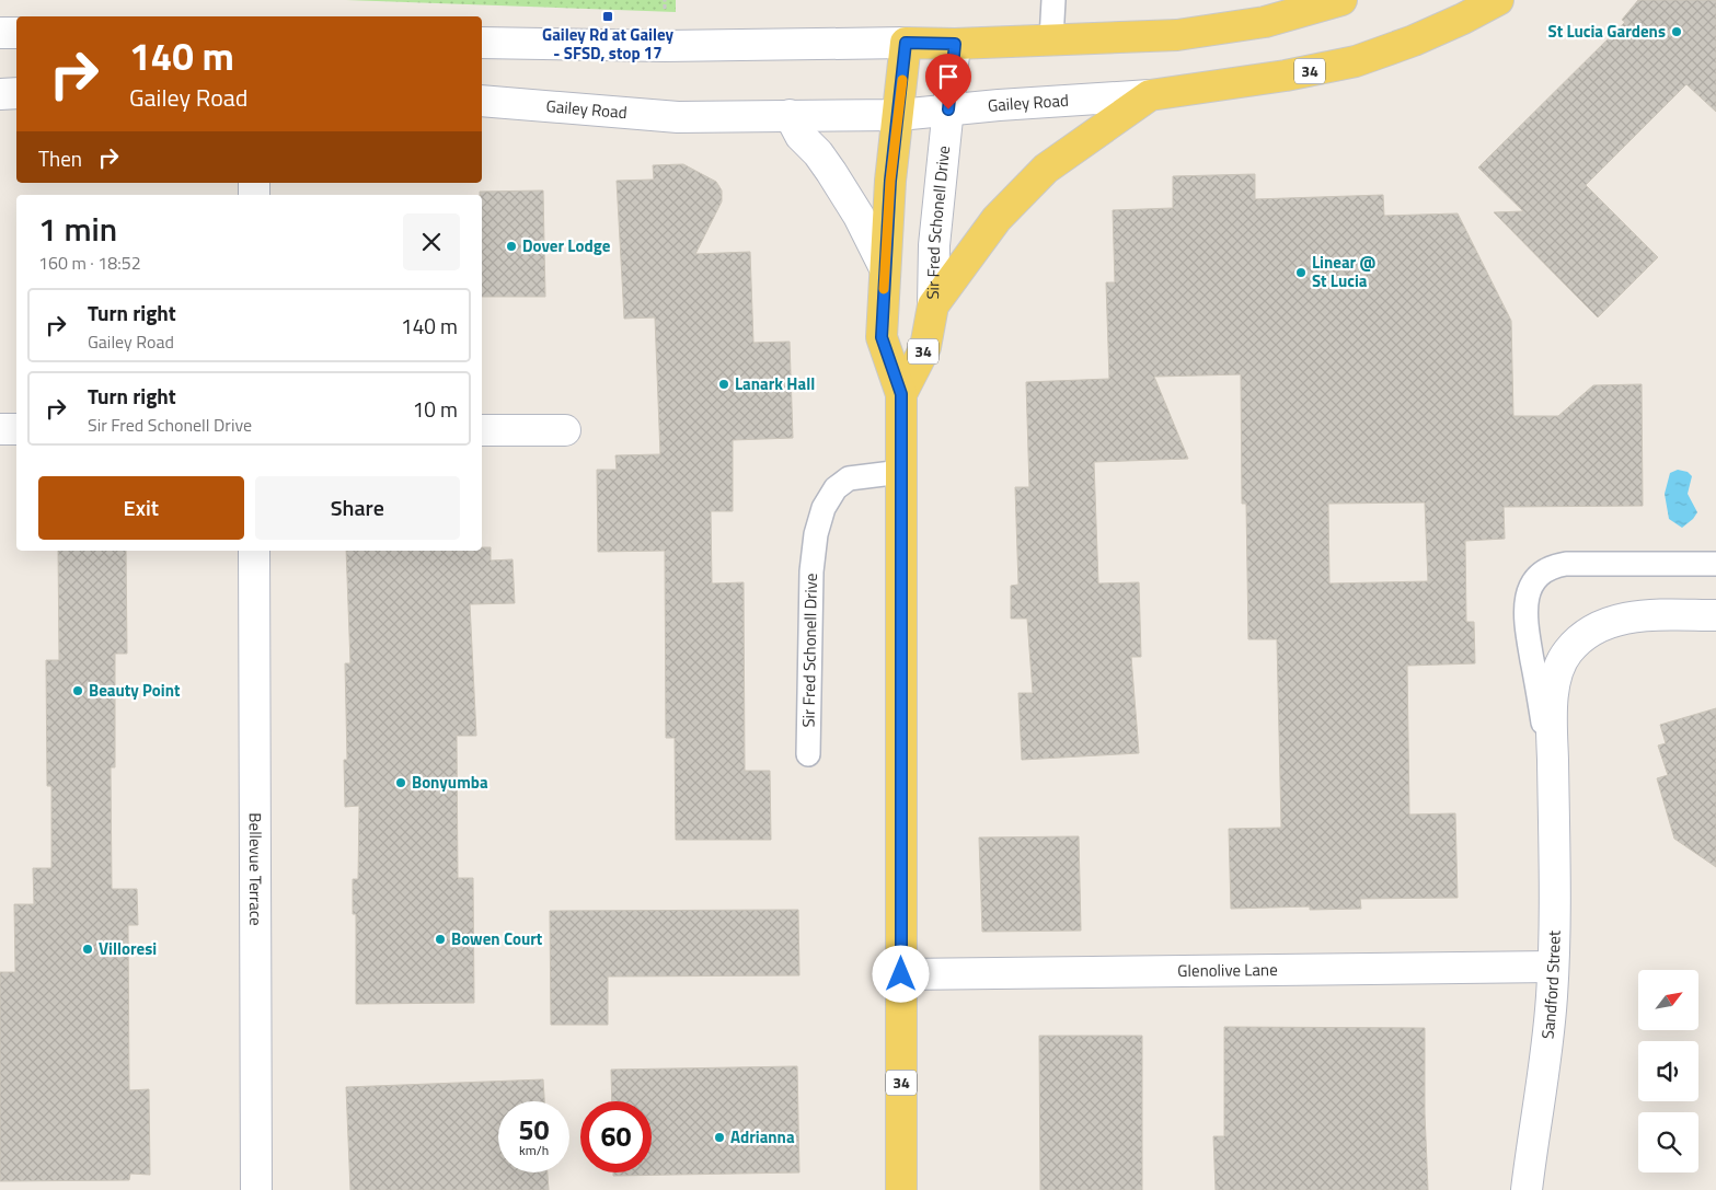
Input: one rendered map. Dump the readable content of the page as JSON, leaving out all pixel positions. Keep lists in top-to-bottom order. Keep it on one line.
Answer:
{"streets":{"main road":["34","Gailey Road","Sir Fred Schonell Drive"],"street":["Bellevue Terrace","Glenolive Lane","Sandford Street"]},"crossings":[["34","Gailey Road"],["34","Sir Fred Schonell Drive"],["Gailey Road","Sir Fred Schonell Drive"],["Sir Fred Schonell Drive","Glenolive Lane"],["Glenolive Lane","Sandford Street"]],"places":{"transit":["Gailey Rd at Gailey - SFSD, stop 17"],"other":["St Lucia Gardens","Dover Lodge","Linear @ St Lucia","Lanark Hall","Beauty Point","Bonyumba","Bowen Court","Villoresi","Adrianna"]},"north":"top right","page":{"turn":["140 m","Gailey Road"],"then":"Then","heading":["1 min","160 m · 18:52"],"list":[{"name":"Turn right","note":"Gailey Road","value":"140 m"},{"name":"Turn right","note":"Sir Fred Schonell Drive","value":"10 m"}],"buttons":["Exit","Share"],"speed":"50 km/h","limit":"60"}}
